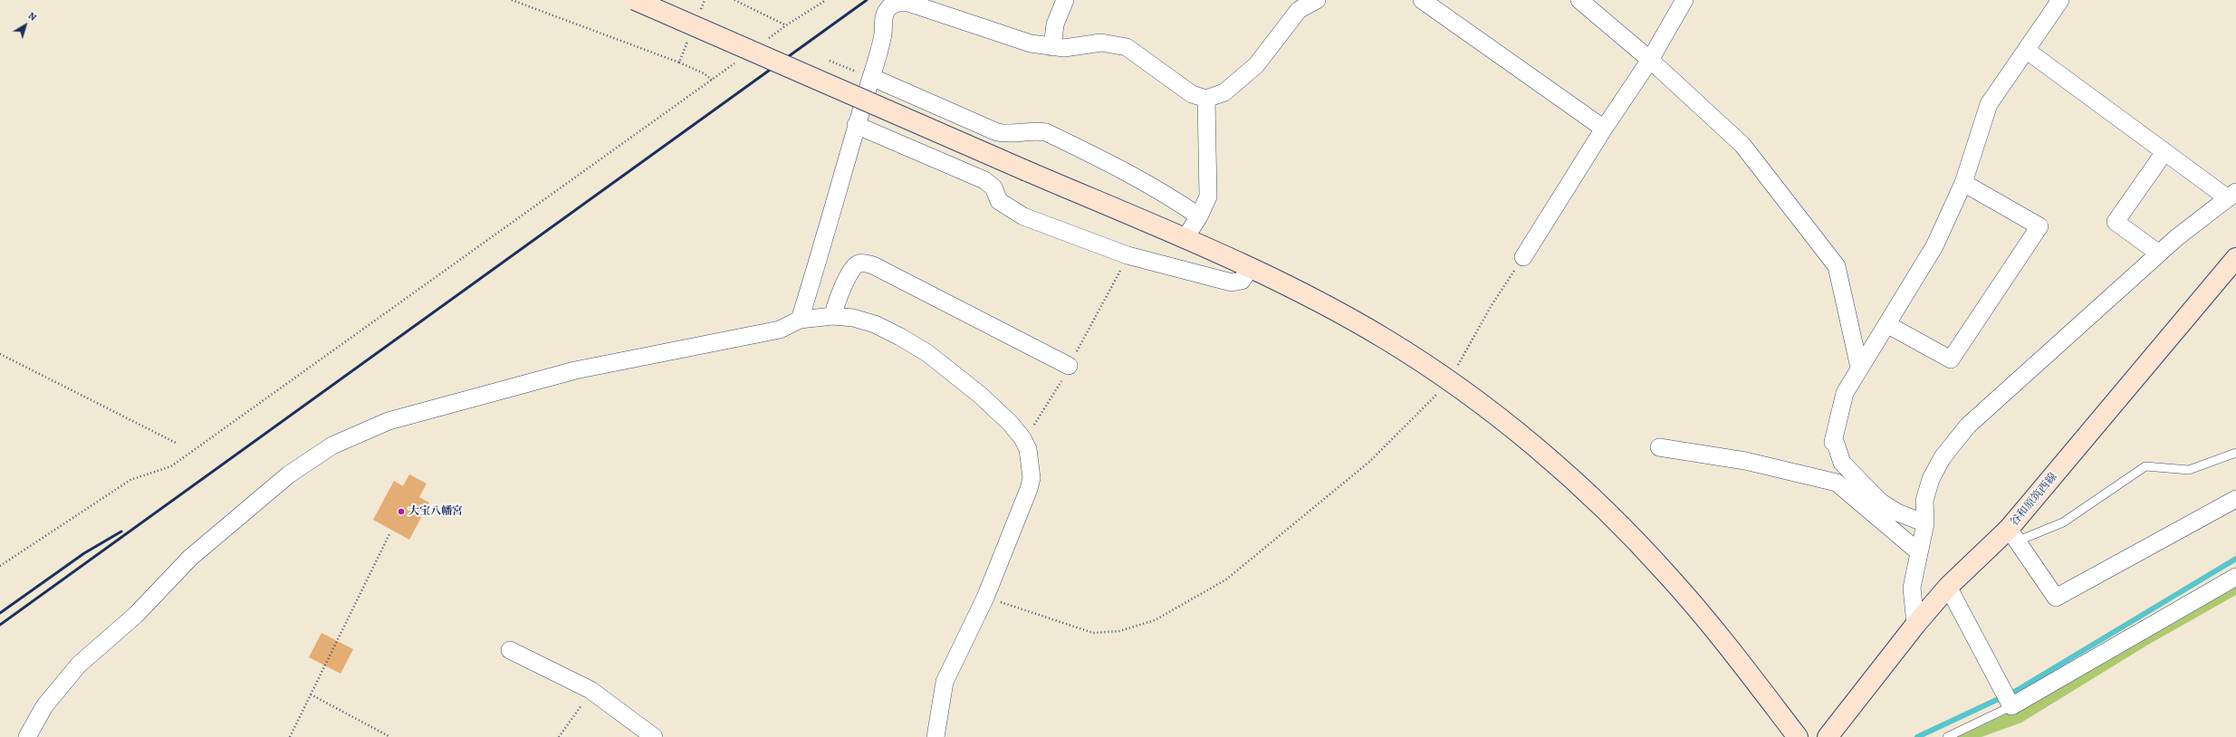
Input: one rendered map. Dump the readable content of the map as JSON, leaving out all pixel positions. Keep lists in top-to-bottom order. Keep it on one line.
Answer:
{"streets":{"street":["谷和原筑西線"]},"places":["大宝八幡宮"],"north":"top right"}
